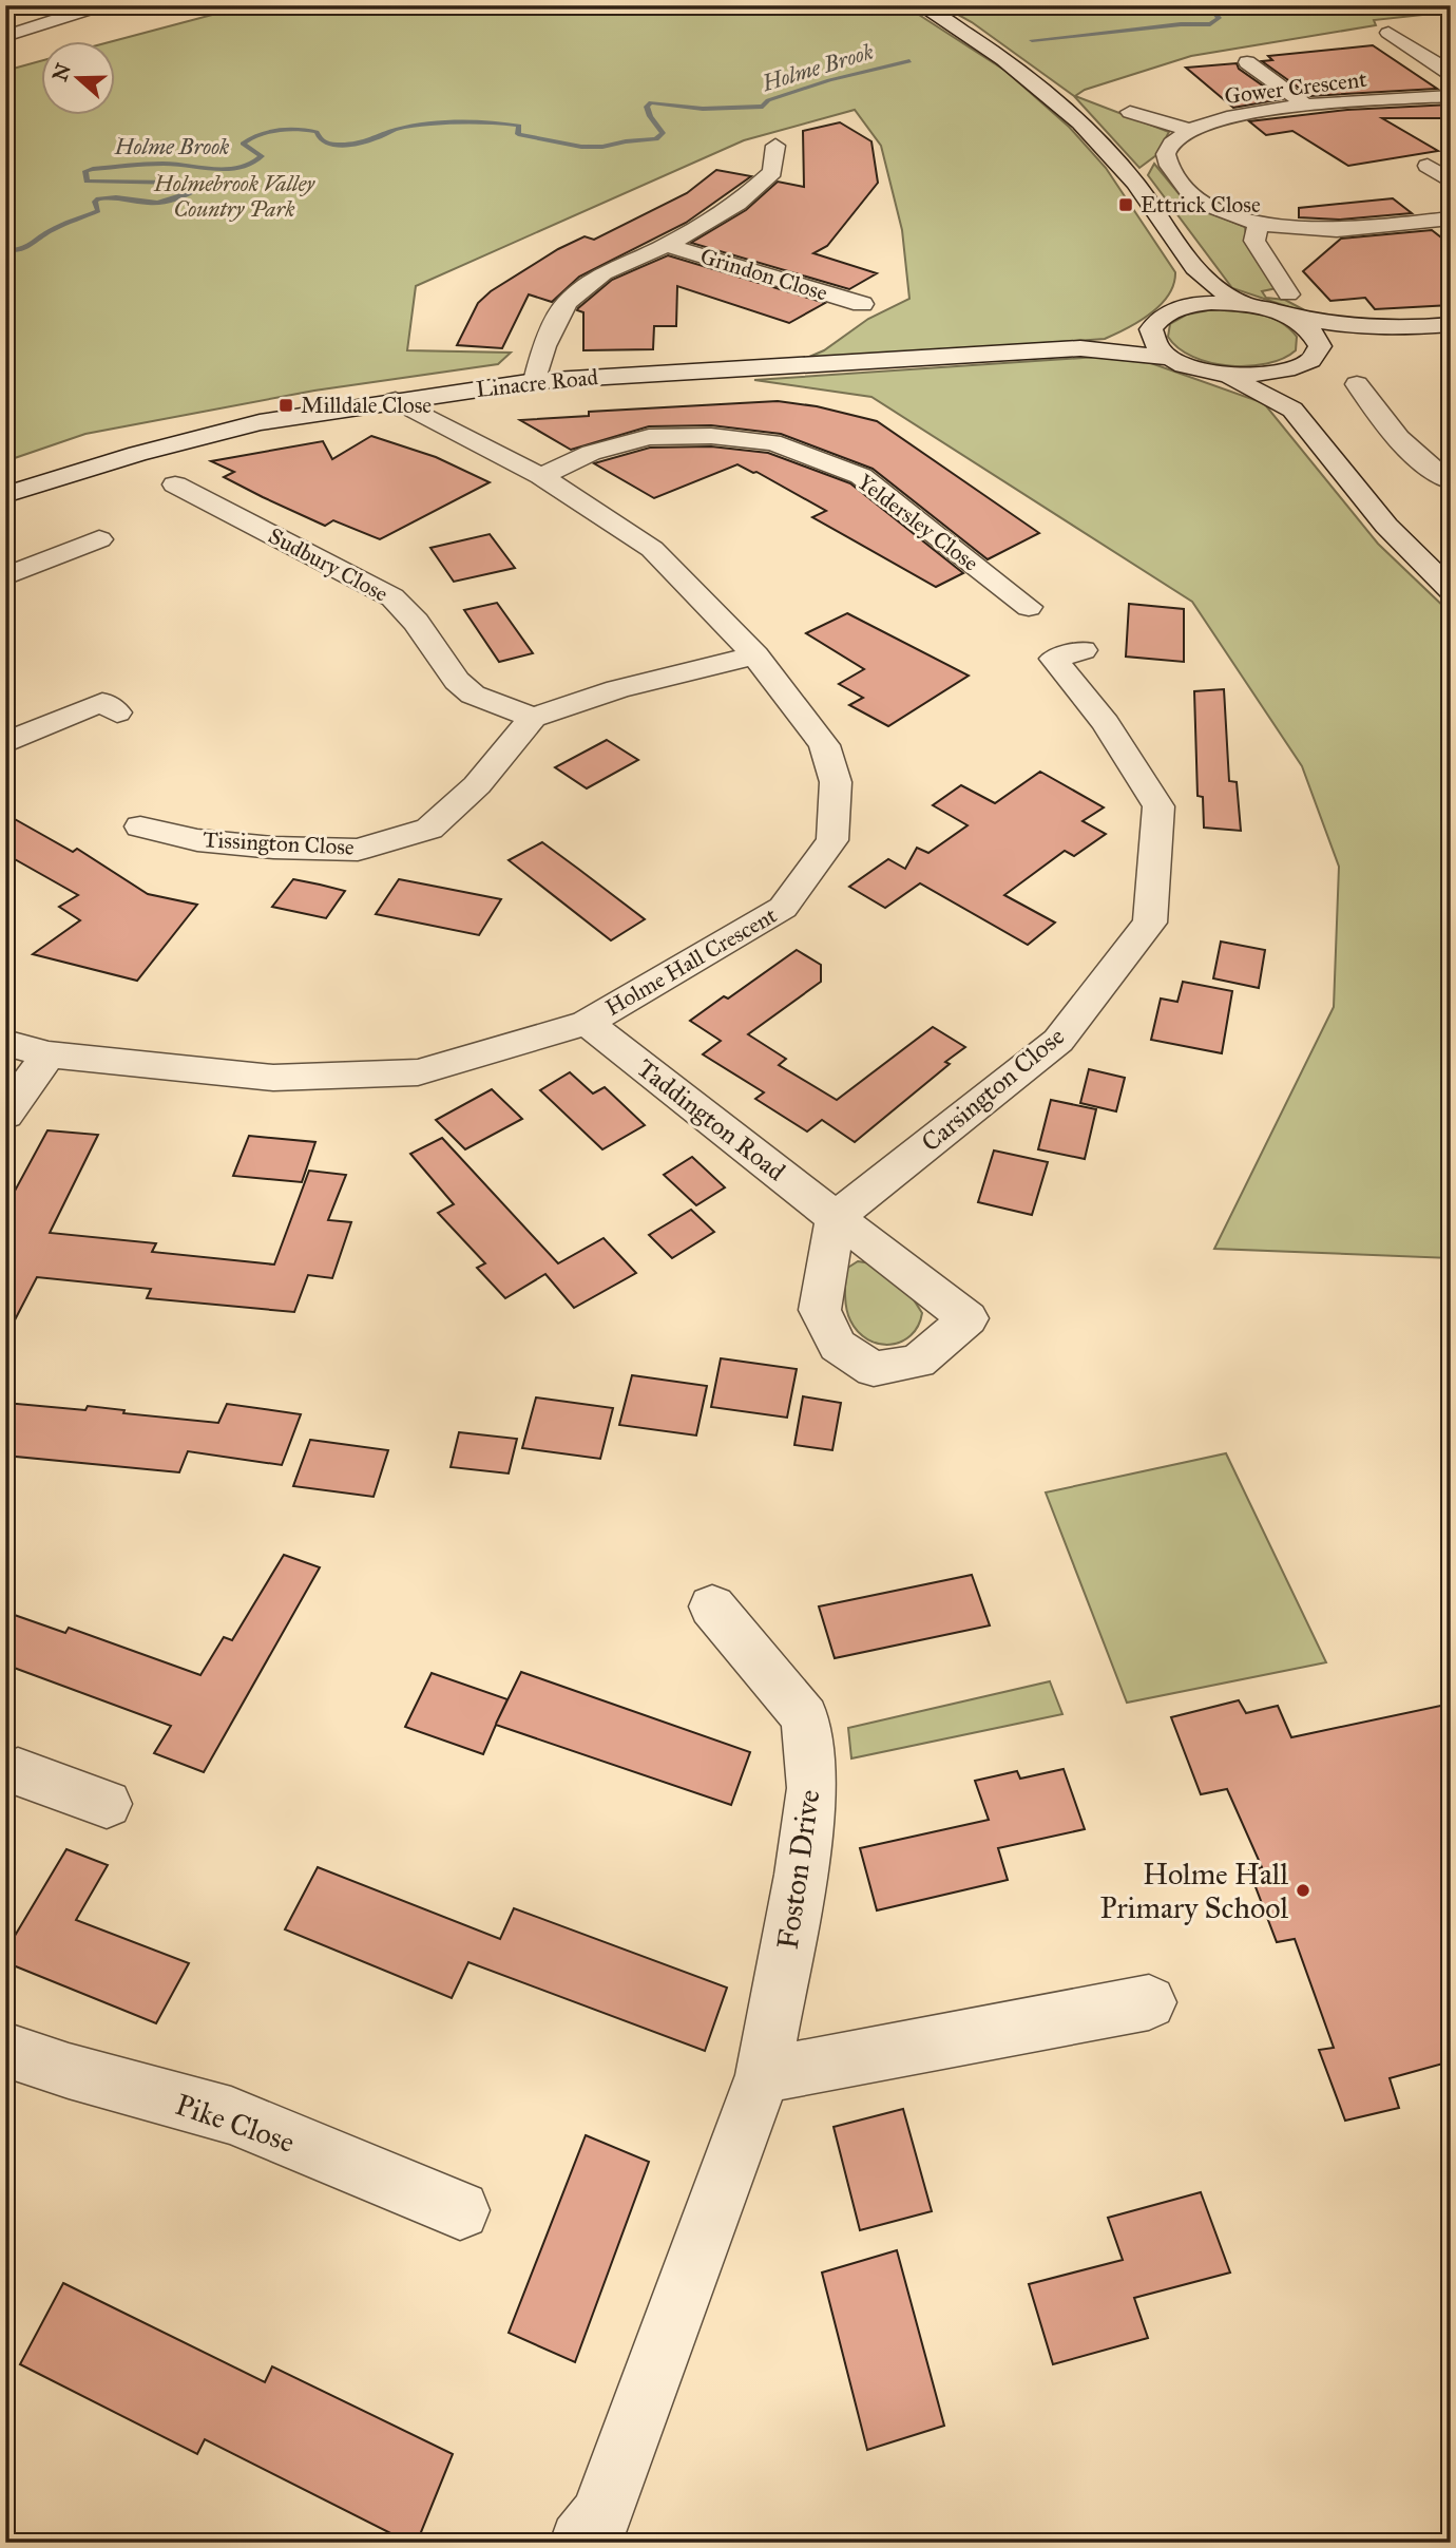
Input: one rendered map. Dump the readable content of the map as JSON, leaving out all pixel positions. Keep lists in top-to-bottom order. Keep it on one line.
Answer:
{"streets":{"street":["Gower Crescent","Grindon Close","Linacre Road","Yeldersley Close","Sudbury Close","Tissington Close","Holme Hall Crescent","Carsington Close","Taddington Road","Foston Drive","Pike Close"]},"crossings":[["Linacre Road","Holme Hall Crescent"],["Yeldersley Close","Holme Hall Crescent"],["Sudbury Close","Tissington Close"],["Holme Hall Crescent","Taddington Road"],["Carsington Close","Taddington Road"]],"water":["Holme Brook"],"parks":["Holmebrook Valley Country Park"],"places":{"transit":["Ettrick Close","Milldale Close"],"other":["Holme Hall Primary School"]},"north":"left"}
